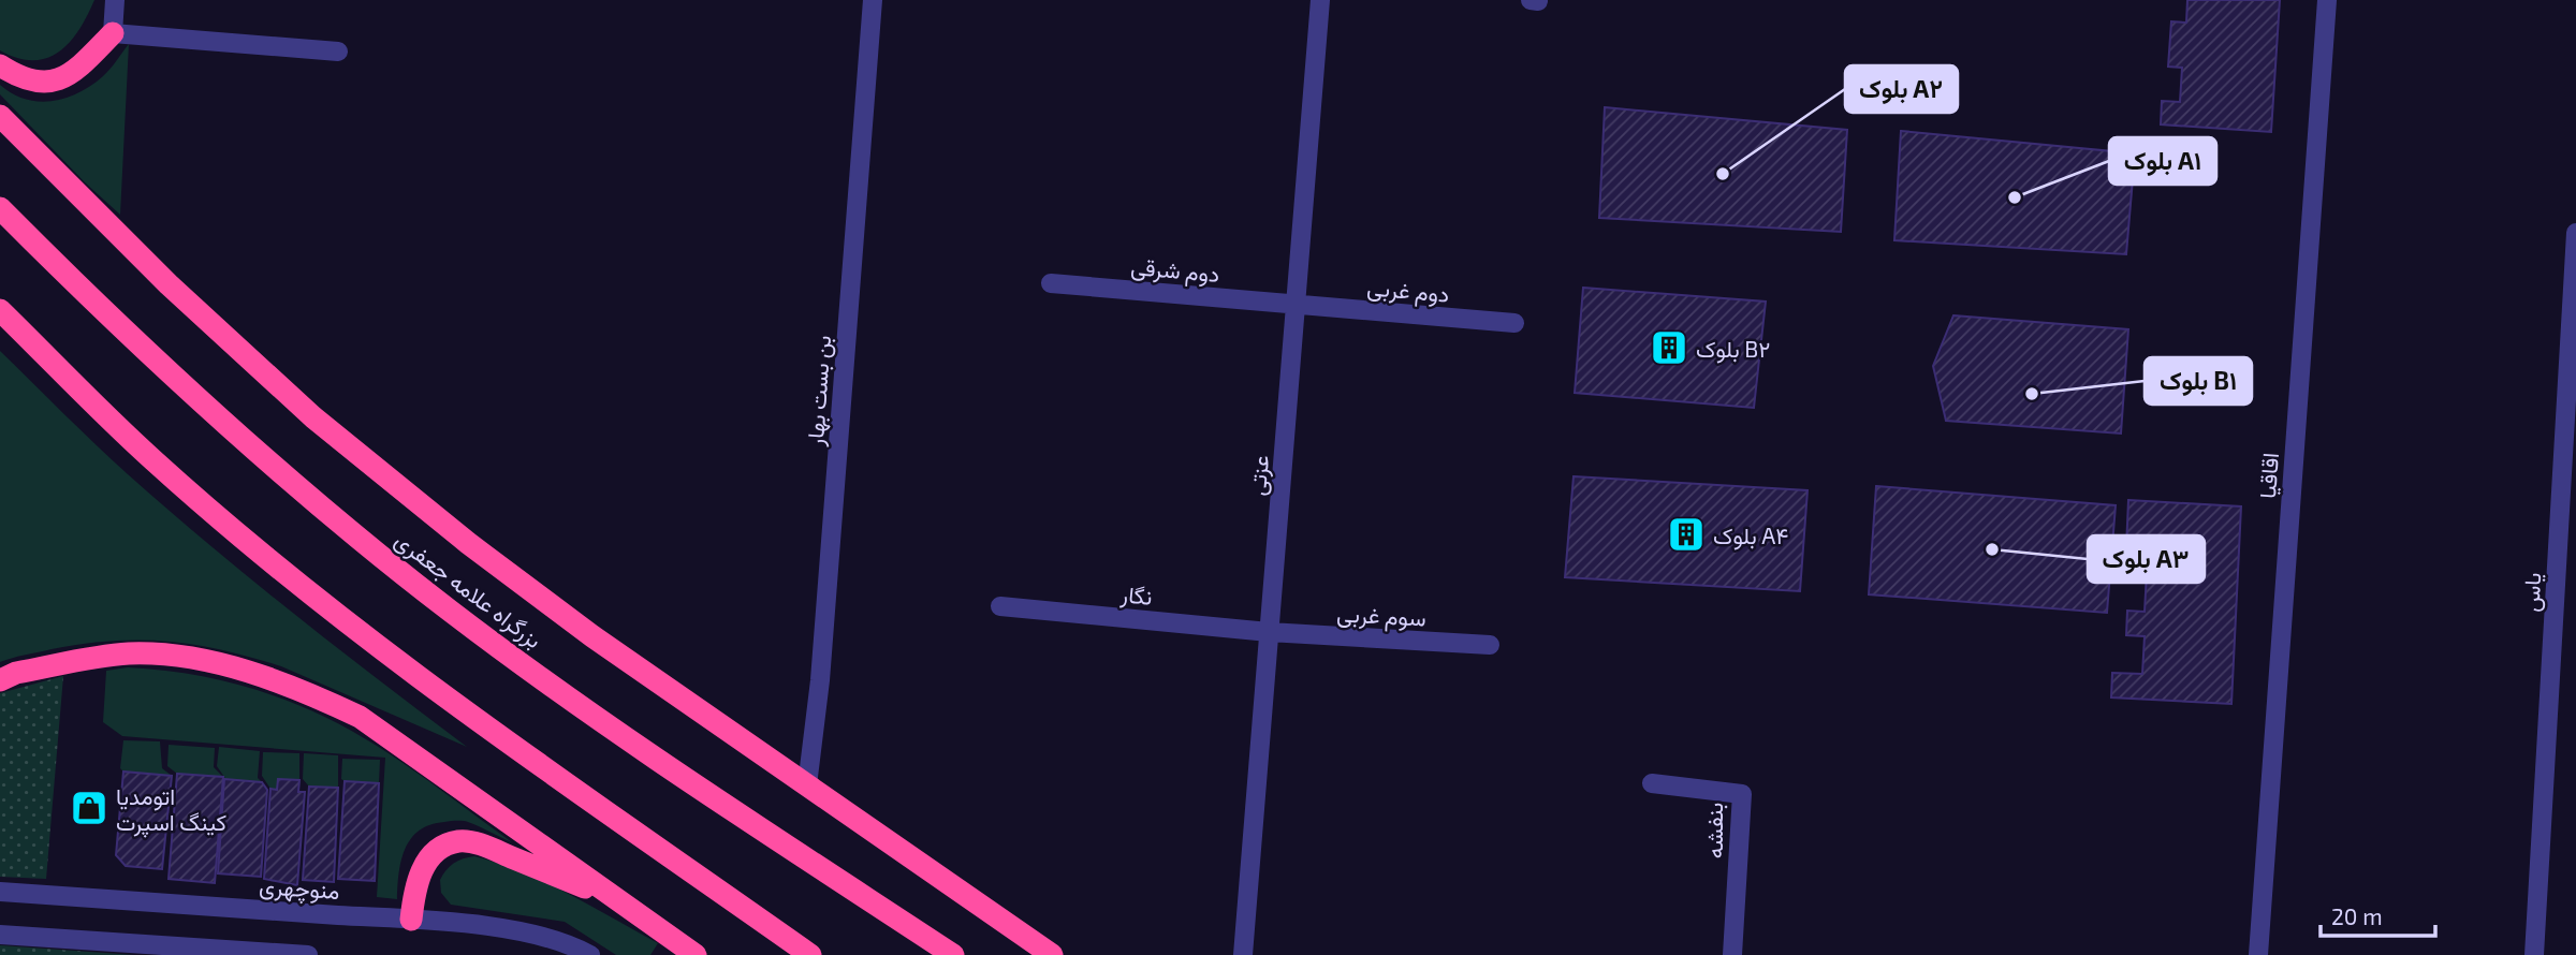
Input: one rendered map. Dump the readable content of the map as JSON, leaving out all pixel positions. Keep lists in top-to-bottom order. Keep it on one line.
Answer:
{"streets":{"highway":["بزرگراه علامه جعفری"],"street":["دوم شرقی","دوم غربی","بن بست بهار","عزتی","اقاقیا","یاس","نگار","سوم غربی","بنفشه","منوچهری"]},"crossings":[["دوم شرقی","دوم غربی"],["دوم شرقی","عزتی"],["دوم غربی","عزتی"],["عزتی","نگار"],["عزتی","سوم غربی"],["نگار","سوم غربی"]],"places":{"other":["بلوک A۲","بلوک A۱","بلوک B۱","بلوک A۳"],"building":["بلوک B۲","بلوک A۴"],"shop":["اتومدیا کینگ اسپرت"]},"scale_bar":"20 m"}
